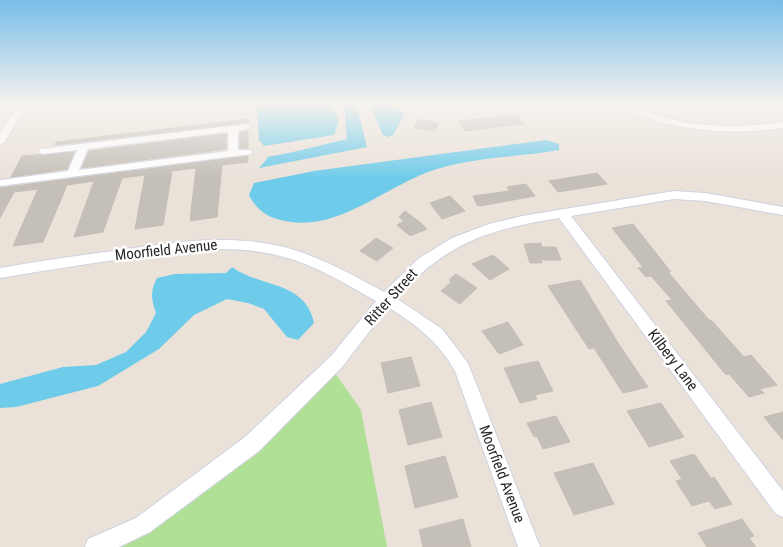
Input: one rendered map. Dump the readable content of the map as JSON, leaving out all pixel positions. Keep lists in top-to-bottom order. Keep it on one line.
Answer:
{"streets":{"street":["Moorfield Avenue","Ritter Street","Kilbery Lane"]},"crossings":[["Moorfield Avenue","Ritter Street"],["Ritter Street","Kilbery Lane"]]}
